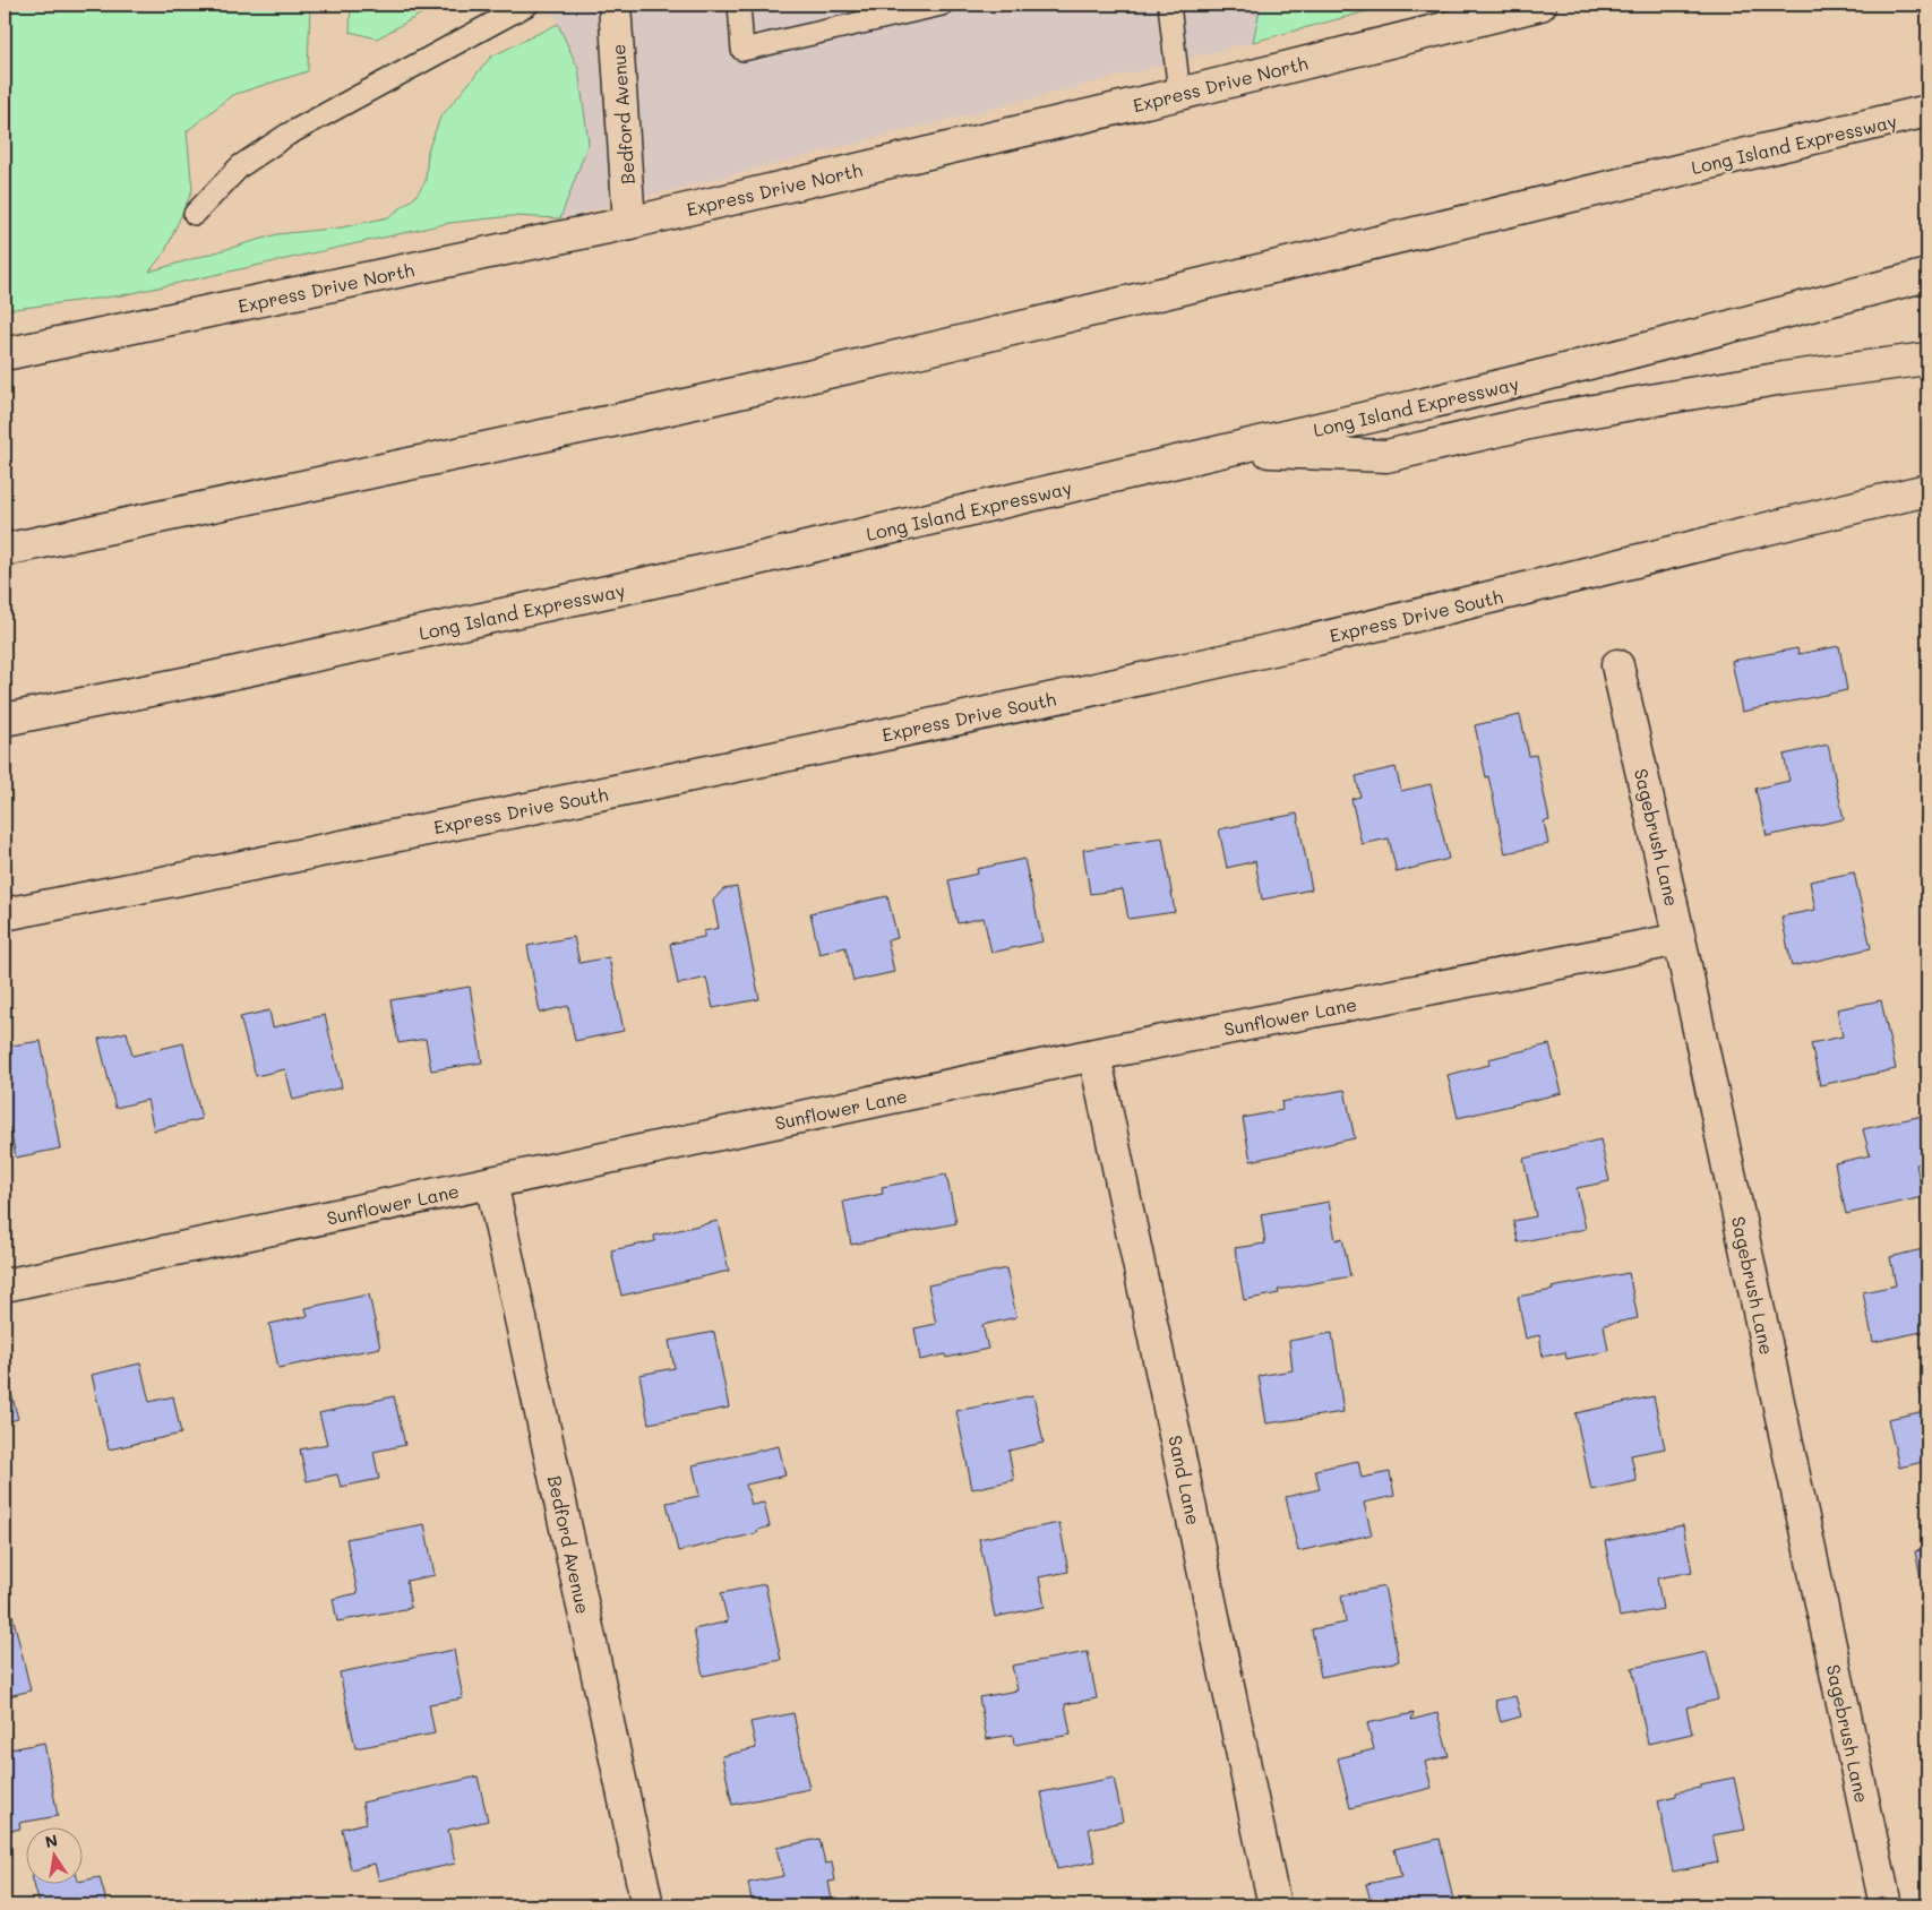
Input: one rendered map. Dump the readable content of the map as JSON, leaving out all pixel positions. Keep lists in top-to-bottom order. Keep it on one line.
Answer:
{"streets":{"main road":["Express Drive North","Bedford Avenue","Long Island Expressway","Express Drive South","Sagebrush Lane","Sunflower Lane","Sand Lane"]},"crossings":[["Express Drive North","Bedford Avenue"],["Bedford Avenue","Sunflower Lane"],["Sagebrush Lane","Sunflower Lane"],["Sunflower Lane","Sand Lane"]],"north":"top"}
